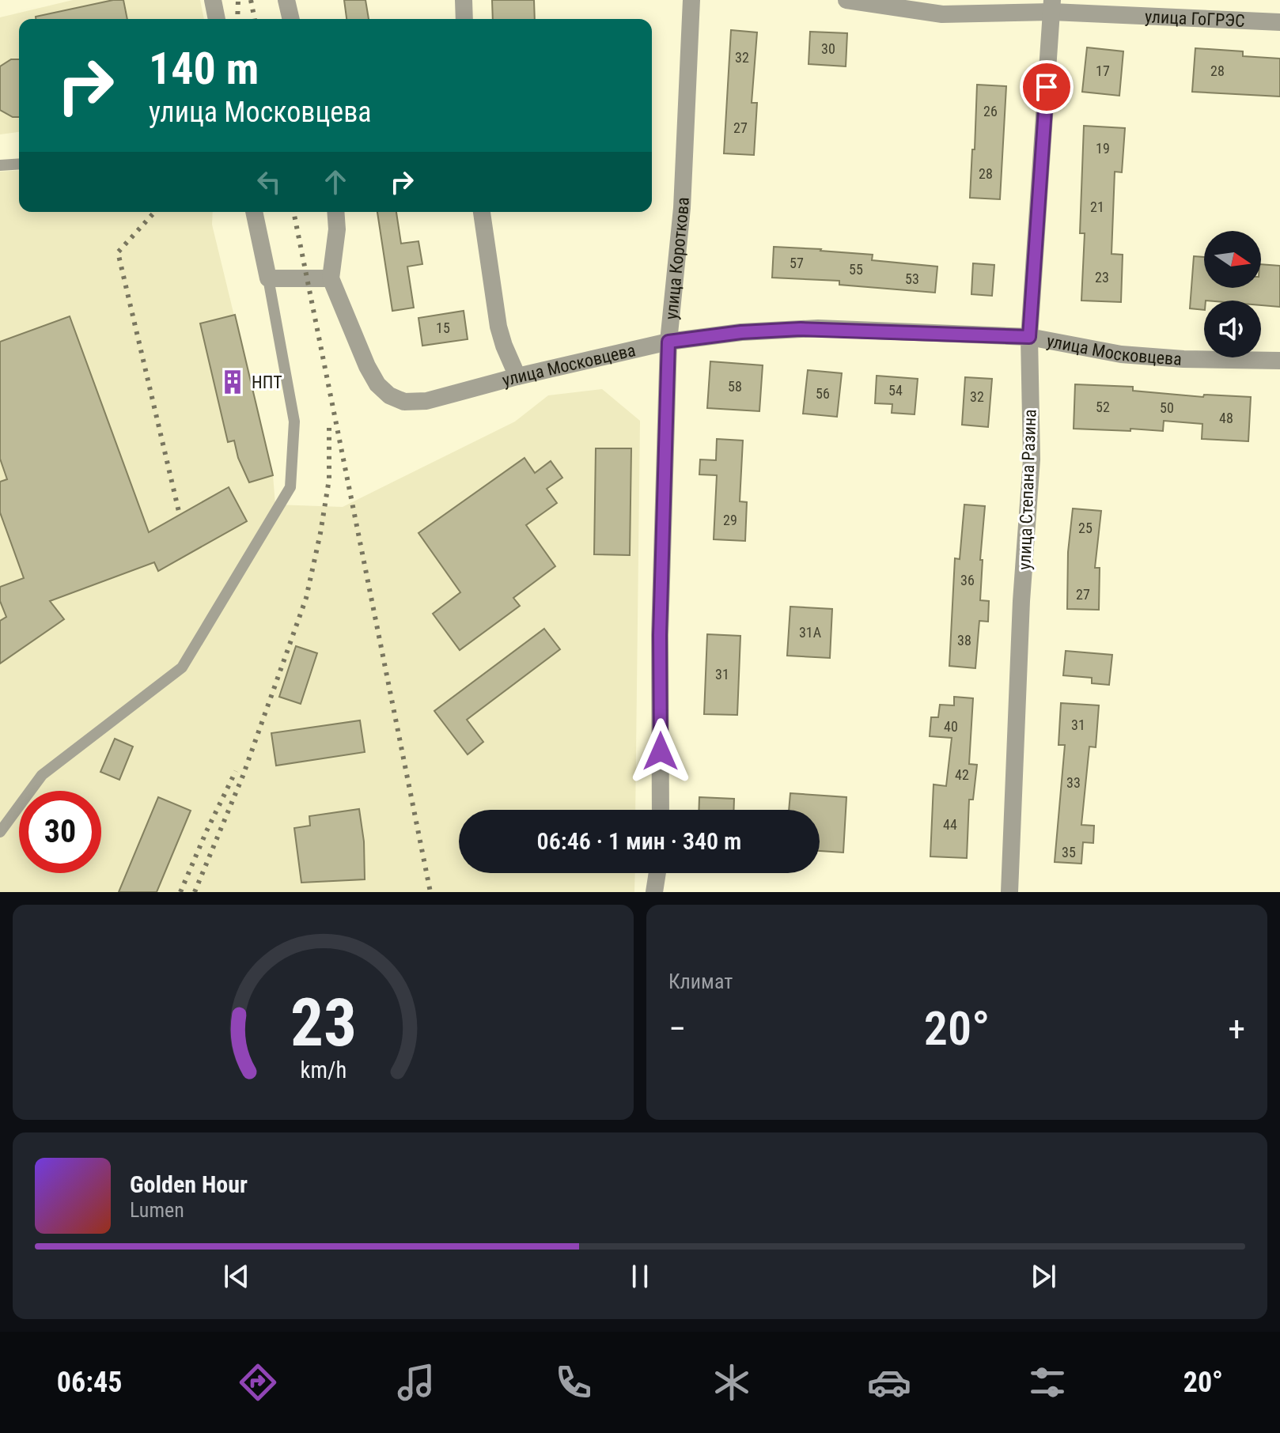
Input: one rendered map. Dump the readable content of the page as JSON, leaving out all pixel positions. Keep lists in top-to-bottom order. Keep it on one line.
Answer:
{"streets":{"street":["улица ГоГРЭС","улица Короткова","улица Московцева","улица Степана Разина"]},"crossings":[["улица ГоГРЭС","улица Степана Разина"],["улица Короткова","улица Московцева"],["улица Московцева","улица Степана Разина"]],"places":{"building":["НПТ"]},"house_numbers":["30","32","17","28","26","27","19","28","21","57","55","23","53","15","58","54","56","32","52","50","48","29","25","36","27","31А","38","31","31","40","42","33","44","35"],"north":"right","page":{"turn":["140 m","улица Московцева"],"limit":"30","trip":"06:46 · 1 мин · 340 m","tile":"Климат","heat":["−","20°","+"],"song":["Golden Hour","Lumen"],"tabs":["06:45","20°"],"gauge":["23","km/h"]}}
